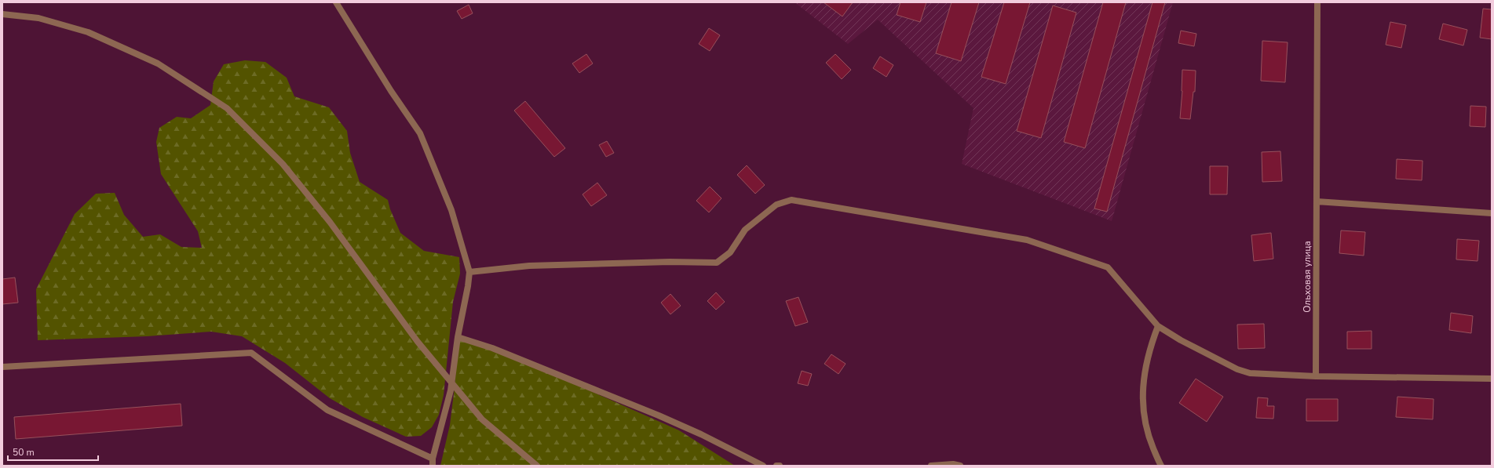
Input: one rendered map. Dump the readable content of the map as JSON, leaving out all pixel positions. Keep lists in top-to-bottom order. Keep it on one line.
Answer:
{"streets":{"street":["Ольховая улица"]},"scale_bar":"50 m"}
